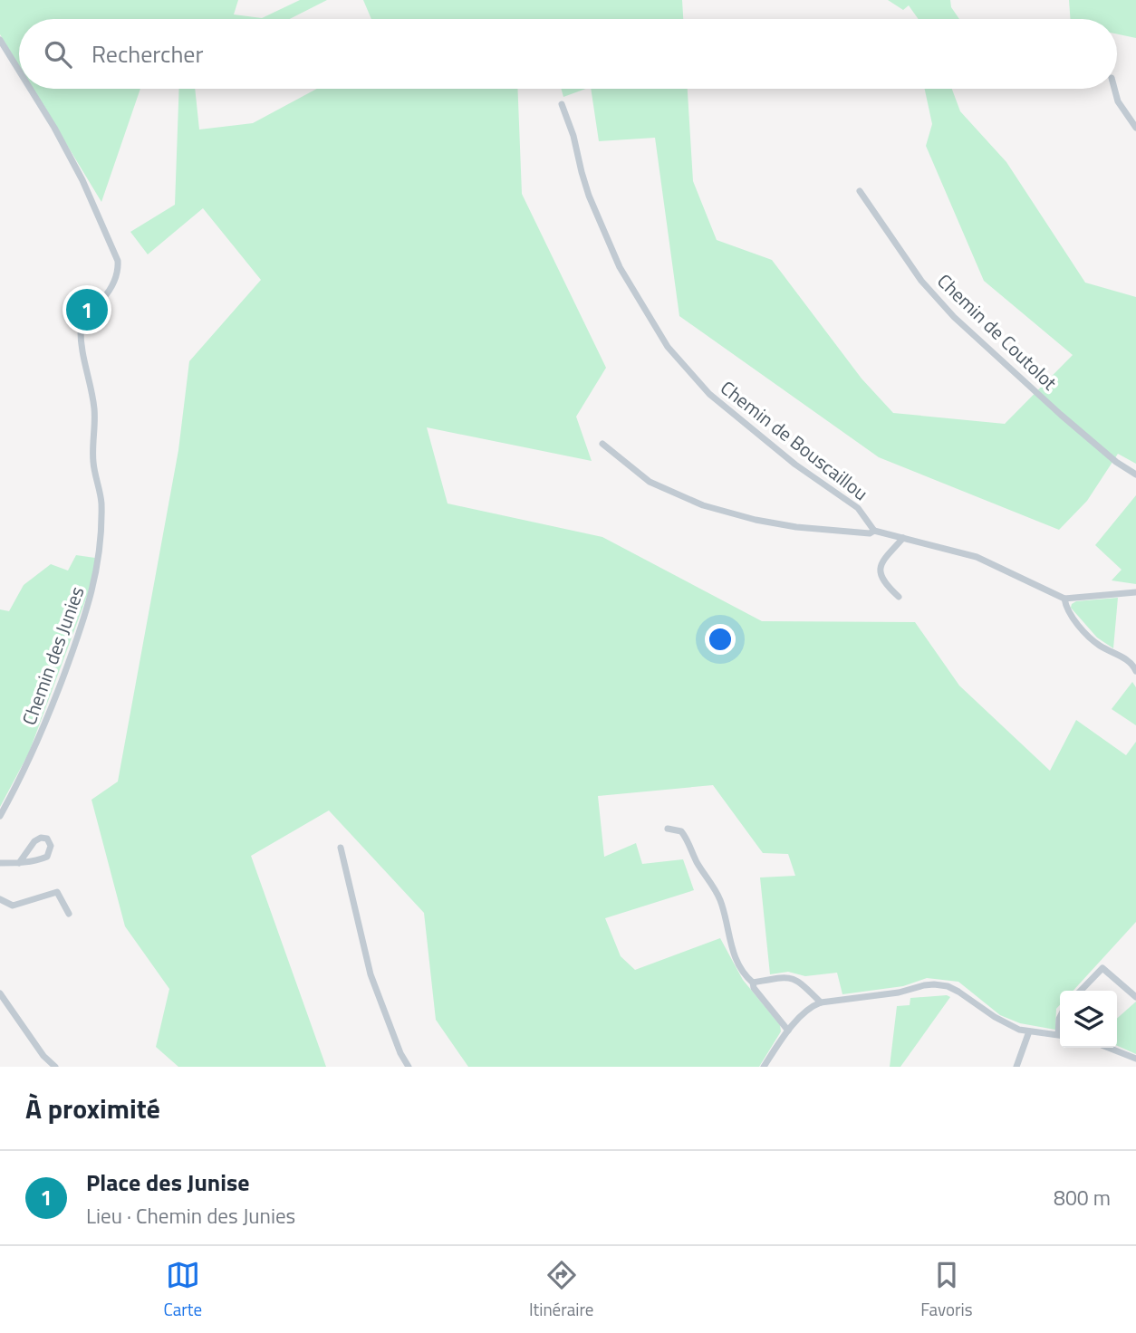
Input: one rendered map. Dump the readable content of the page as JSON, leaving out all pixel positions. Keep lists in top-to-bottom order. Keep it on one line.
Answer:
{"streets":{"street":["Chemin de Coutolot","Chemin de Bouscaillou","Chemin des Junies"]},"page":{"search":"Rechercher","pins":"1","heading":"À proximité","list":[{"mark":"1","name":"Place des Junise","note":"Lieu · Chemin des Junies","value":"800 m"}],"nav":["Carte","Itinéraire","Favoris"]}}
